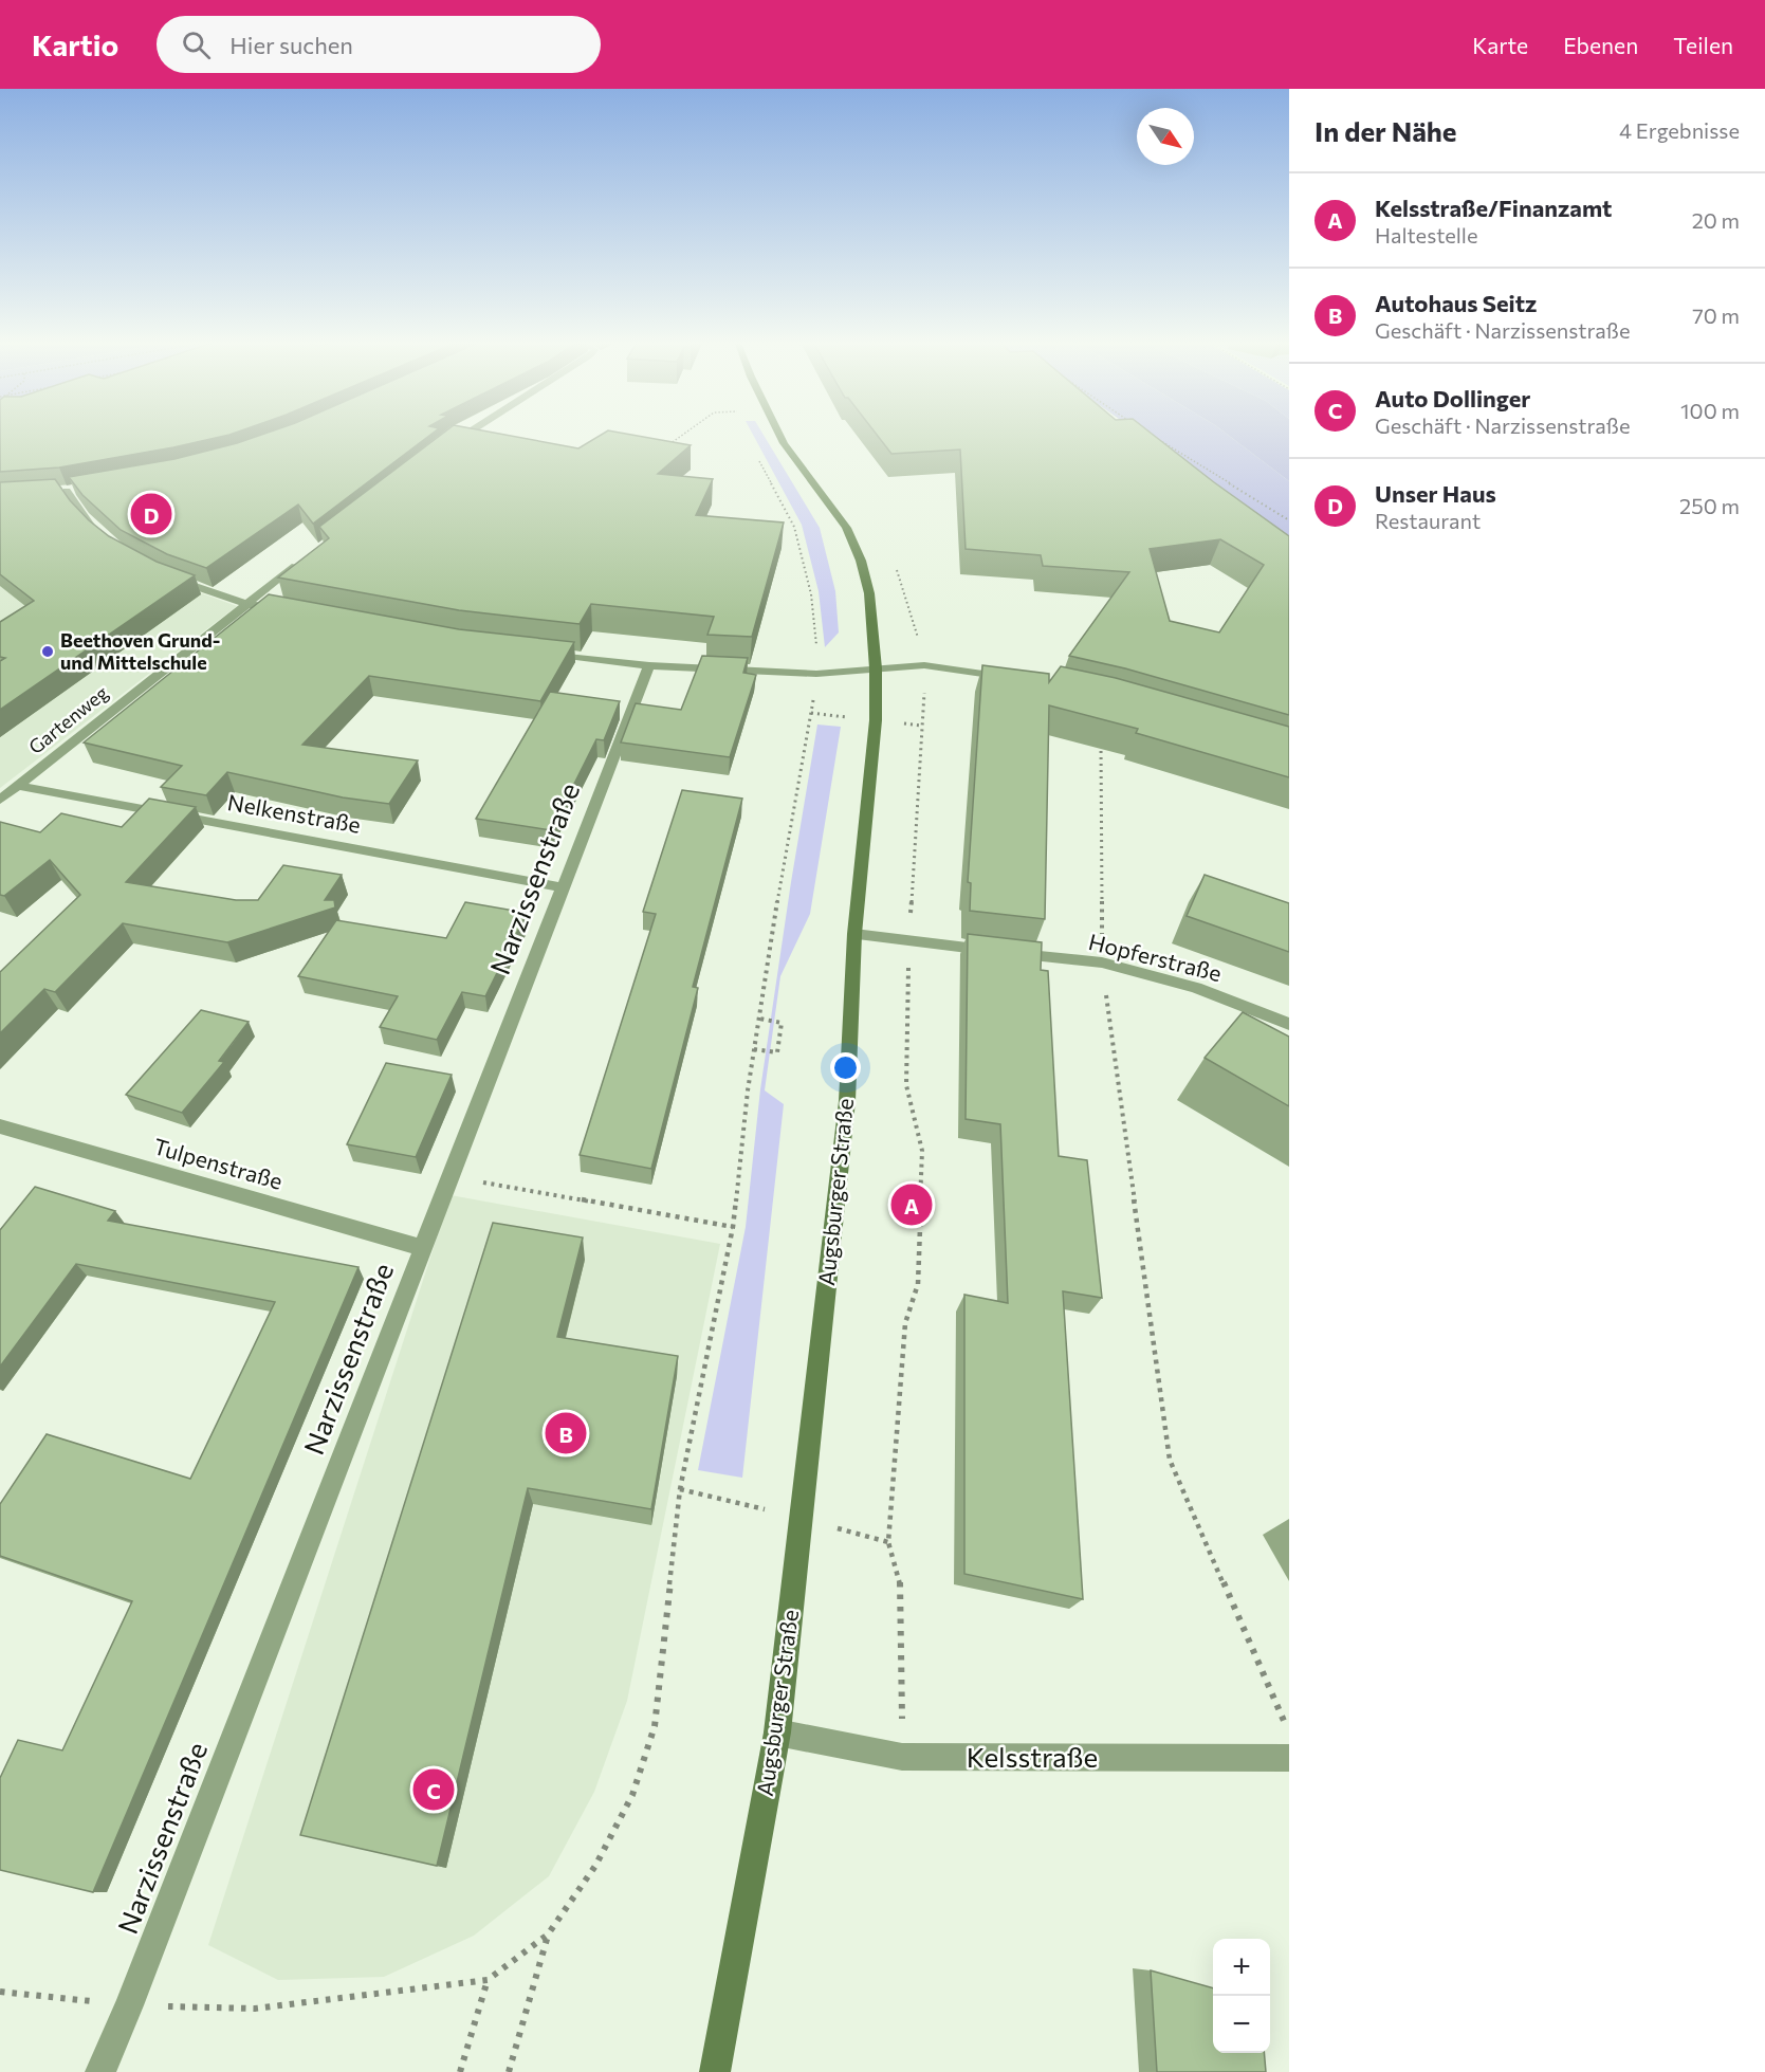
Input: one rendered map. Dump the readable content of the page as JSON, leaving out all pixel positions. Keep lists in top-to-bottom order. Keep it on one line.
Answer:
{"streets":{"main road":["Augsburger Straße"],"street":["Gartenweg","Nelkenstraße","Narzissenstraße","Hopferstraße","Tulpenstraße","Kelsstraße"]},"crossings":[["Gartenweg","Nelkenstraße"],["Nelkenstraße","Narzissenstraße"],["Narzissenstraße","Tulpenstraße"],["Hopferstraße","Augsburger Straße"],["Augsburger Straße","Kelsstraße"]],"places":["Beethoven Grund- und Mittelschule"],"north":"bottom right","page":{"header":"Kartio","search":"Hier suchen","nav":["Karte","Ebenen","Teilen"],"heading":["In der Nähe","4 Ergebnisse"],"list":[{"mark":"A","name":"Kelsstraße/Finanzamt","note":"Haltestelle","value":"20 m"},{"mark":"B","name":"Autohaus Seitz","note":"Geschäft · Narzissenstraße","value":"70 m"},{"mark":"C","name":"Auto Dollinger","note":"Geschäft · Narzissenstraße","value":"100 m"},{"mark":"D","name":"Unser Haus","note":"Restaurant","value":"250 m"}],"pins":["D","A","B","C"],"map_buttons":["+","−"]}}
